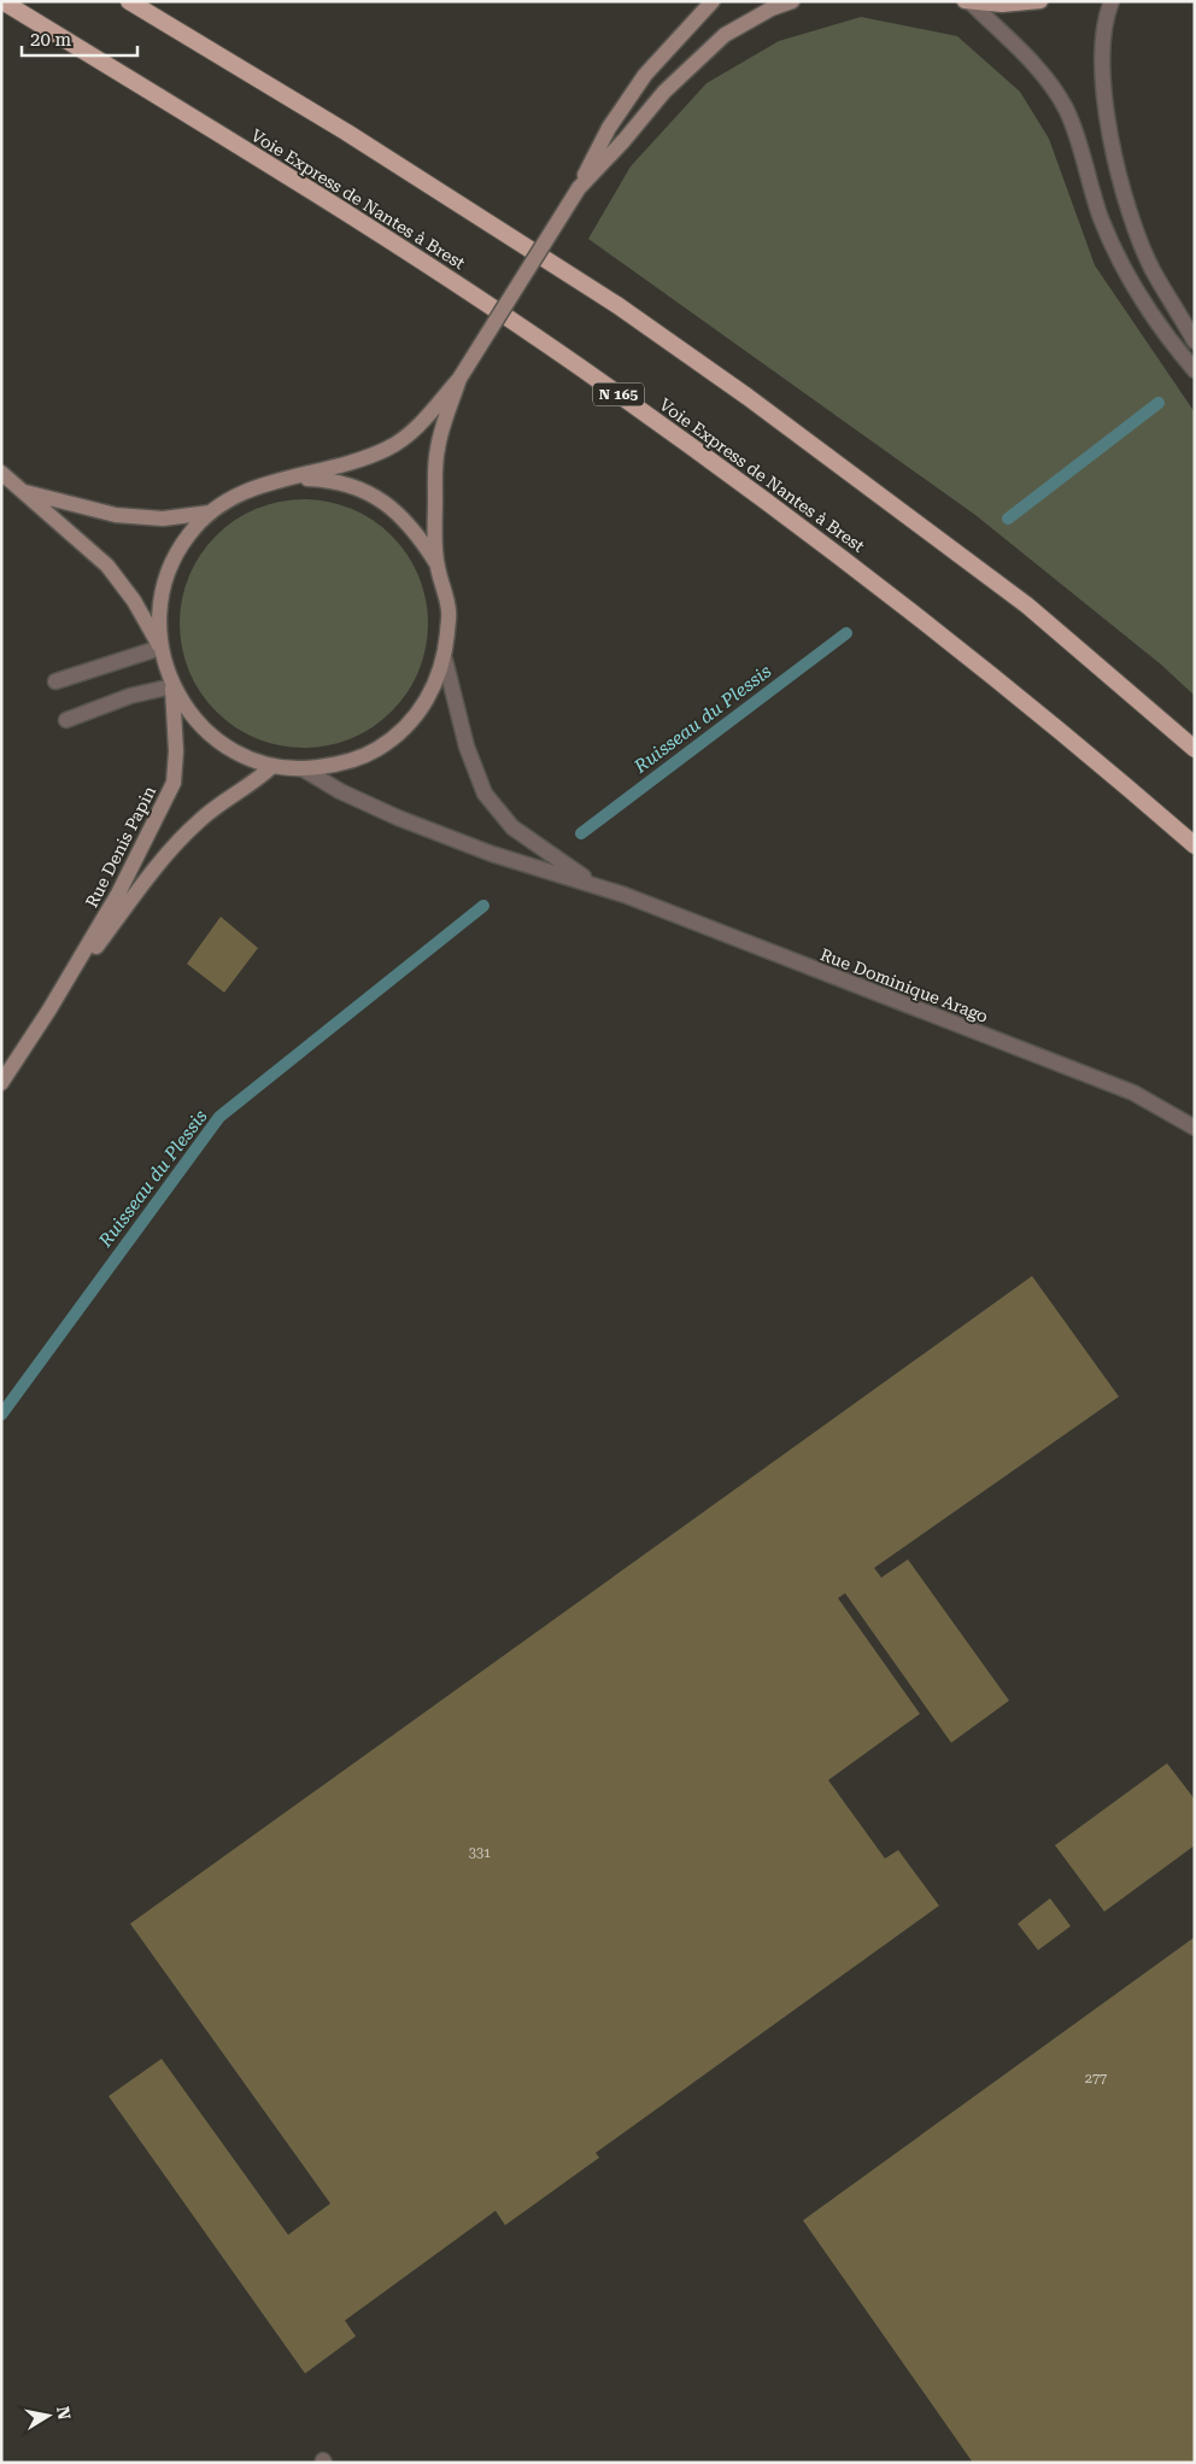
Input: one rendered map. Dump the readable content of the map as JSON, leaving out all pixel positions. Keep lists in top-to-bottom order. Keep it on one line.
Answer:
{"streets":{"highway":["Voie Express de Nantes à Brest","N 165"],"main road":["Rue Denis Papin"],"street":["Rue Dominique Arago"]},"water":["Ruisseau du Plessis"],"house_numbers":["331","277"],"scale_bar":"20 m","north":"right"}
